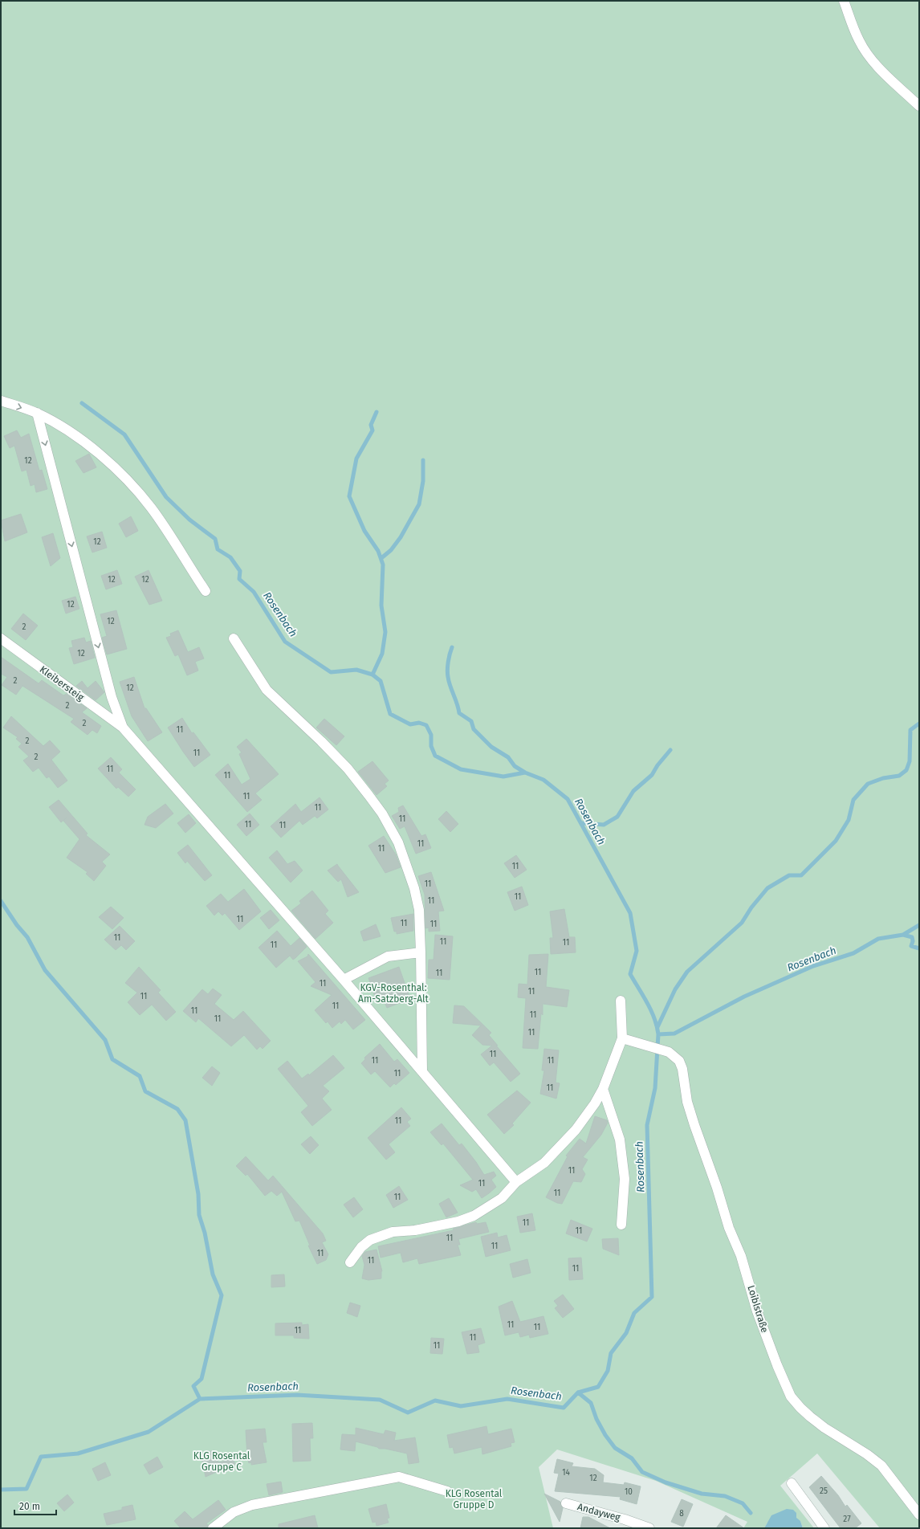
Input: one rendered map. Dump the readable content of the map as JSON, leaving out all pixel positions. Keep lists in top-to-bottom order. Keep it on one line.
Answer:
{"streets":{"street":["Kleibersteig","Loiblstraße","Andayweg"]},"water":["Rosenbach"],"parks":["KGV-Rosenthal: Am-Satzberg-Alt","KLG Rosental Gruppe C","KLG Rosental Gruppe D"],"house_numbers":["12","12","12","12","12","12","2","12","2","12","2","2","11","2","11","2","11","11","11","11","11","11","11","11","11","11","11","11","11","11","11","11","11","11","11","11","11","11","11","11","11","11","11","11","11","11","11","11","11","11","11","11","11","11","11","11","11","11","11","11","11","11","11","11","11","11","11","11","14","12","25","10","8","27"],"scale_bar":"20 m"}
